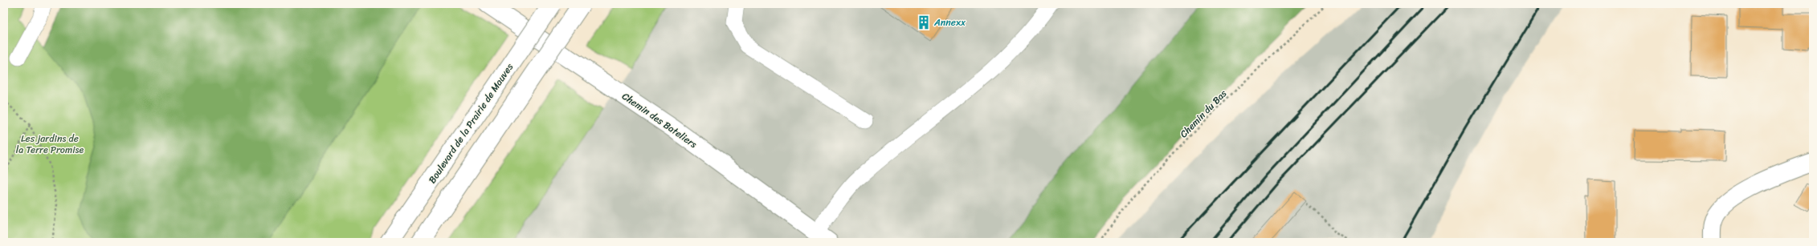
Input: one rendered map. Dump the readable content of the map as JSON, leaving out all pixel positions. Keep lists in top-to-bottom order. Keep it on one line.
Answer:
{"streets":{"main road":["Chemin des Bateliers","Boulevard de la Prairie de Mauves"],"path":["Chemin du Bas"]},"parks":["Les jardins de la Terre Promise"],"places":{"building":["Annexx"]}}
